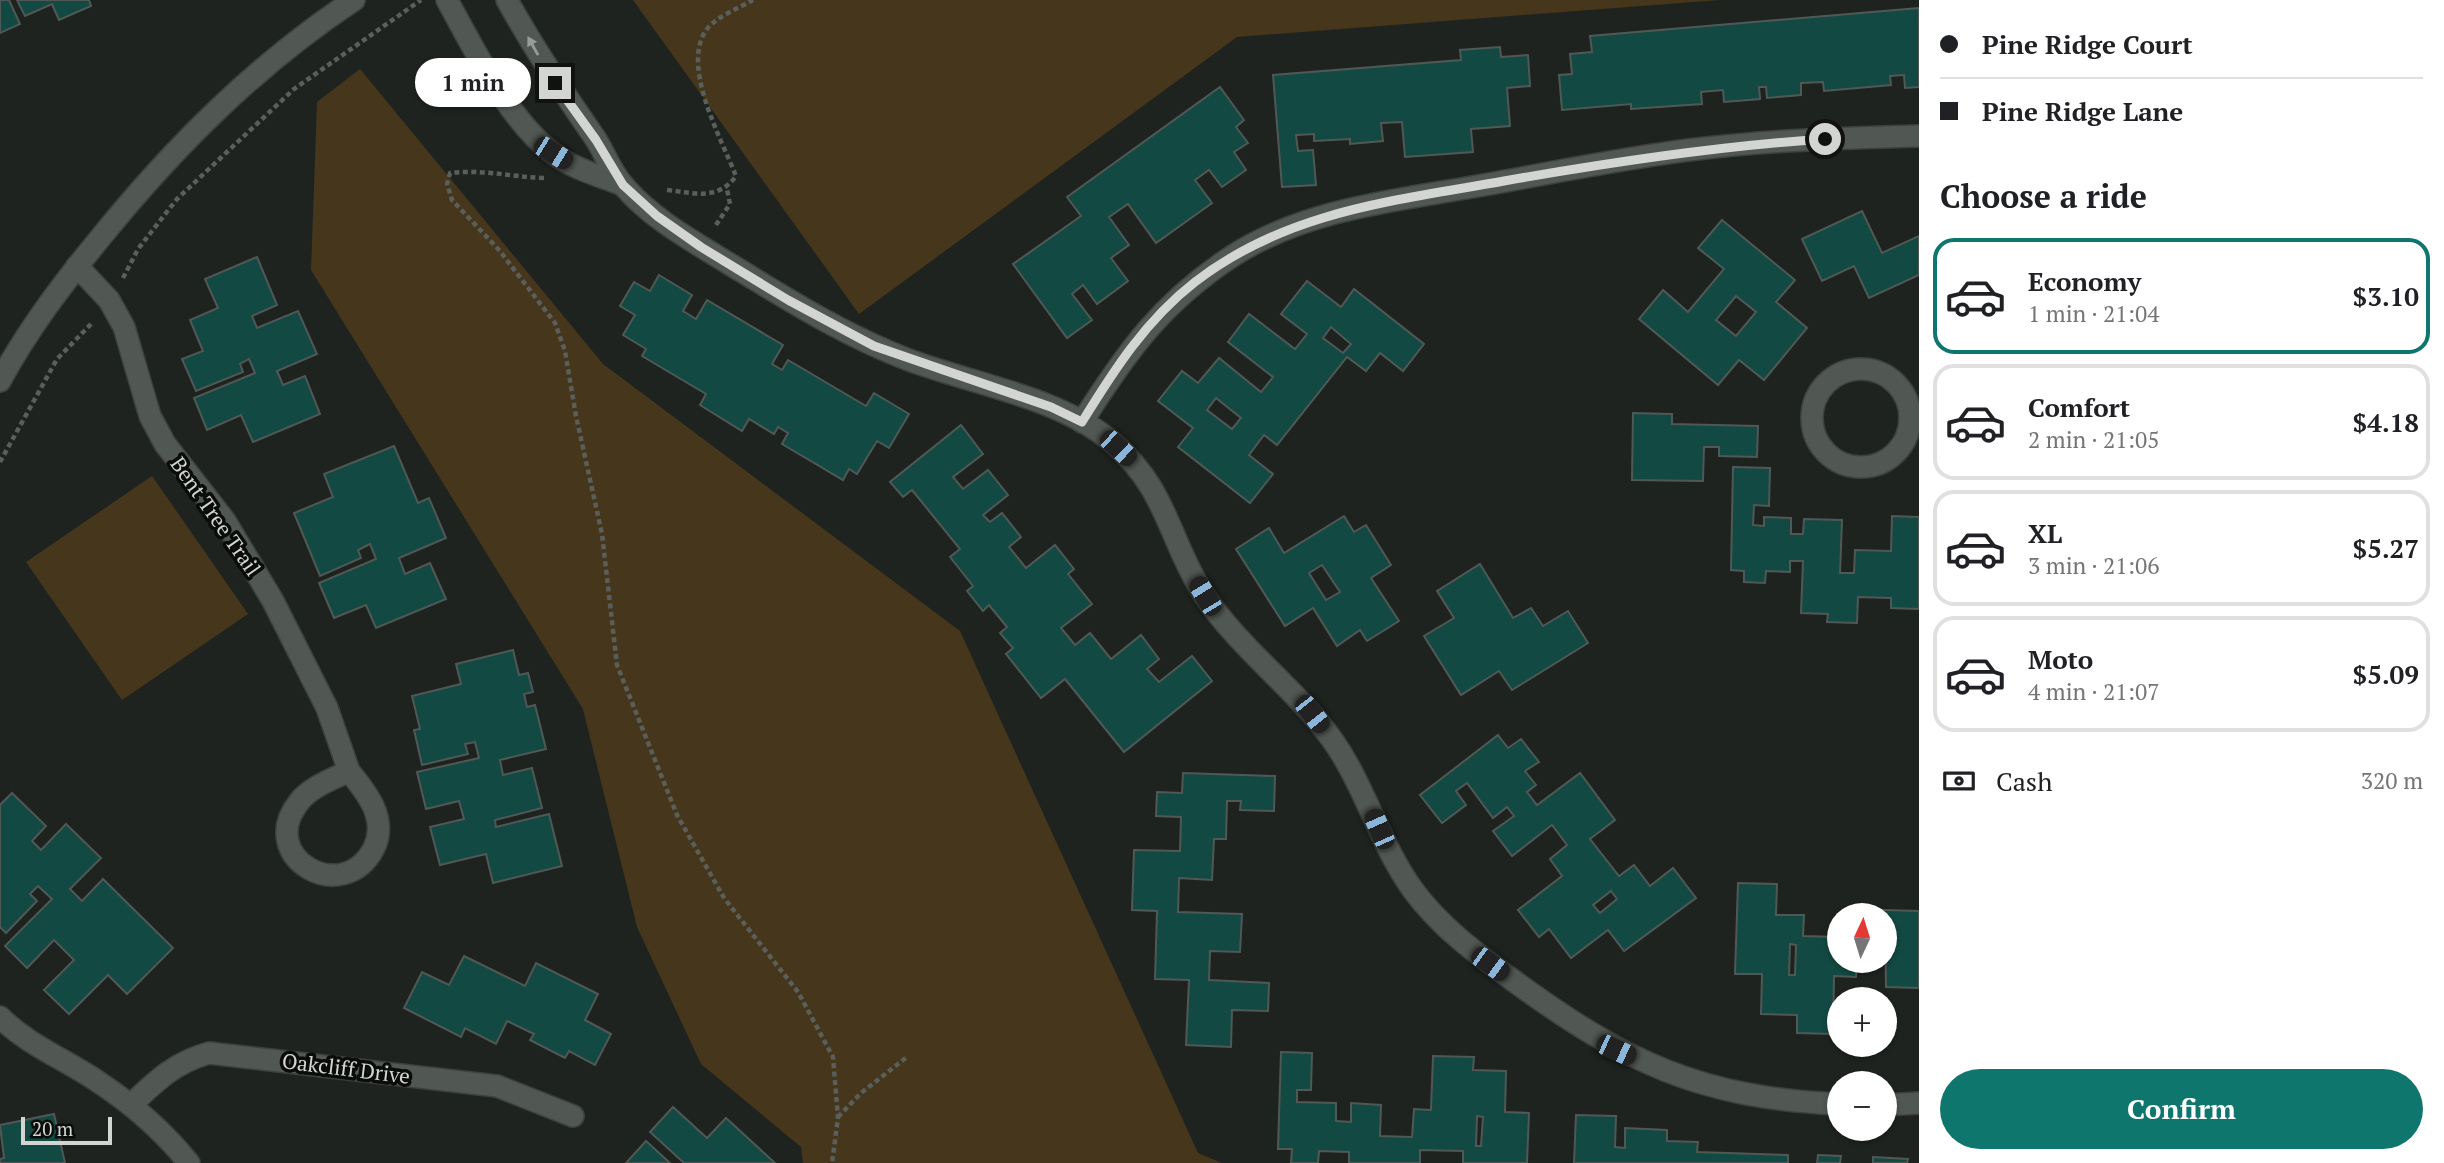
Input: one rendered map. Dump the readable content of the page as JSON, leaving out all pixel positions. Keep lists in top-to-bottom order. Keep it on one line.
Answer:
{"streets":{"street":["Bent Tree Trail","Oakcliff Drive"]},"scale_bar":"20 m","north":"top","page":{"banner":["Pine Ridge Court","Pine Ridge Lane"],"bubble":"1 min","heading":"Choose a ride","list":[{"name":"Economy","note":"1 min · 21:04","value":"$3.10"},{"name":"Comfort","note":"2 min · 21:05","value":"$4.18"},{"name":"XL","note":"3 min · 21:06","value":"$5.27"},{"name":"Moto","note":"4 min · 21:07","value":"$5.09"}],"pay":["Cash","320 m"],"map_buttons":["+","−"],"buttons":"Confirm","scale":"20 m"}}
